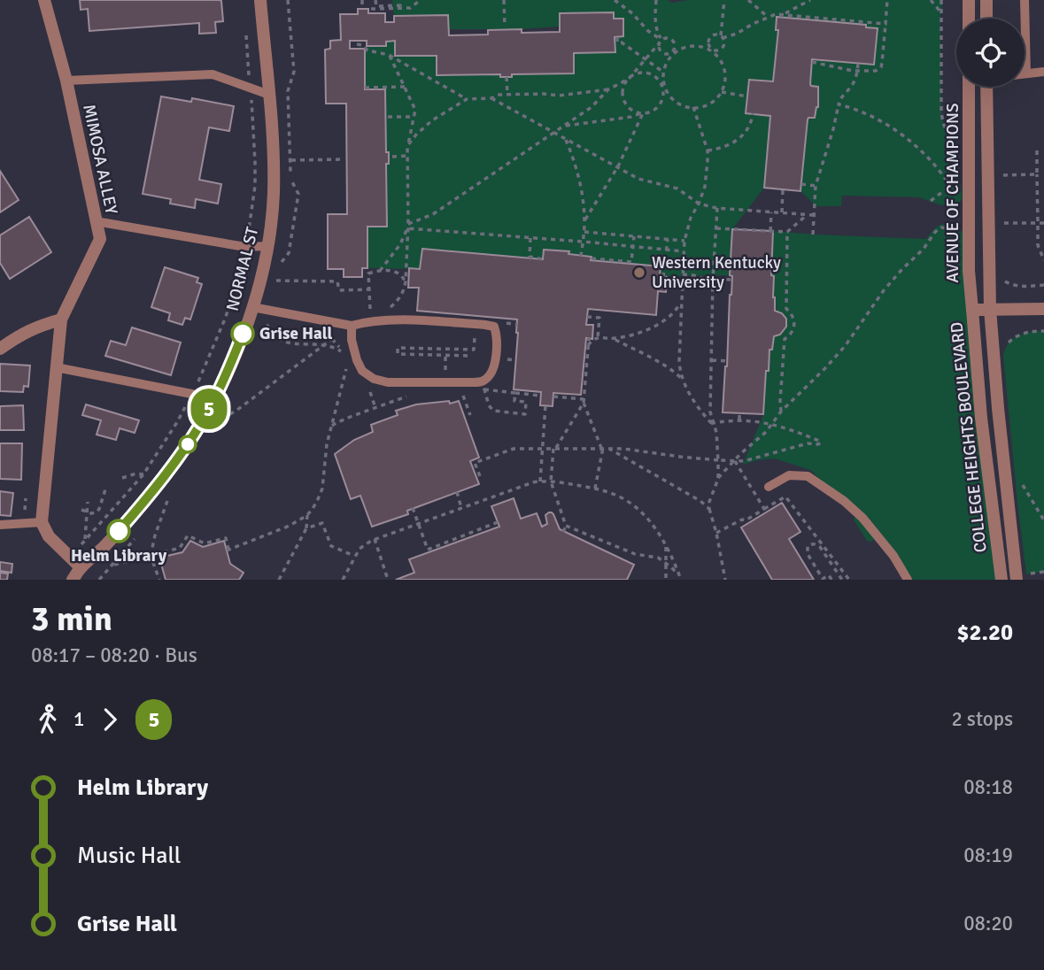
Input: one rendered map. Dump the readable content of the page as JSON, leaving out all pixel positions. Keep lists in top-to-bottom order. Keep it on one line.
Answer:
{"streets":{"street":["MIMOSA ALLEY","AVENUE OF CHAMPIONS","NORMAL ST","COLLEGE HEIGHTS BOULEVARD"]},"crossings":[["AVENUE OF CHAMPIONS","COLLEGE HEIGHTS BOULEVARD"]],"places":["Western Kentucky University","Grise Hall","Helm Library"],"lines":["bus line 5"],"page":{"on_map":"5","heading":["3 min","08:17 – 08:20 · Bus","$2.20"],"legs":["1","5","2 stops"],"list":[{"name":"Helm Library","value":"08:18"},{"name":"Music Hall","value":"08:19"},{"name":"Grise Hall","value":"08:20"}]}}
